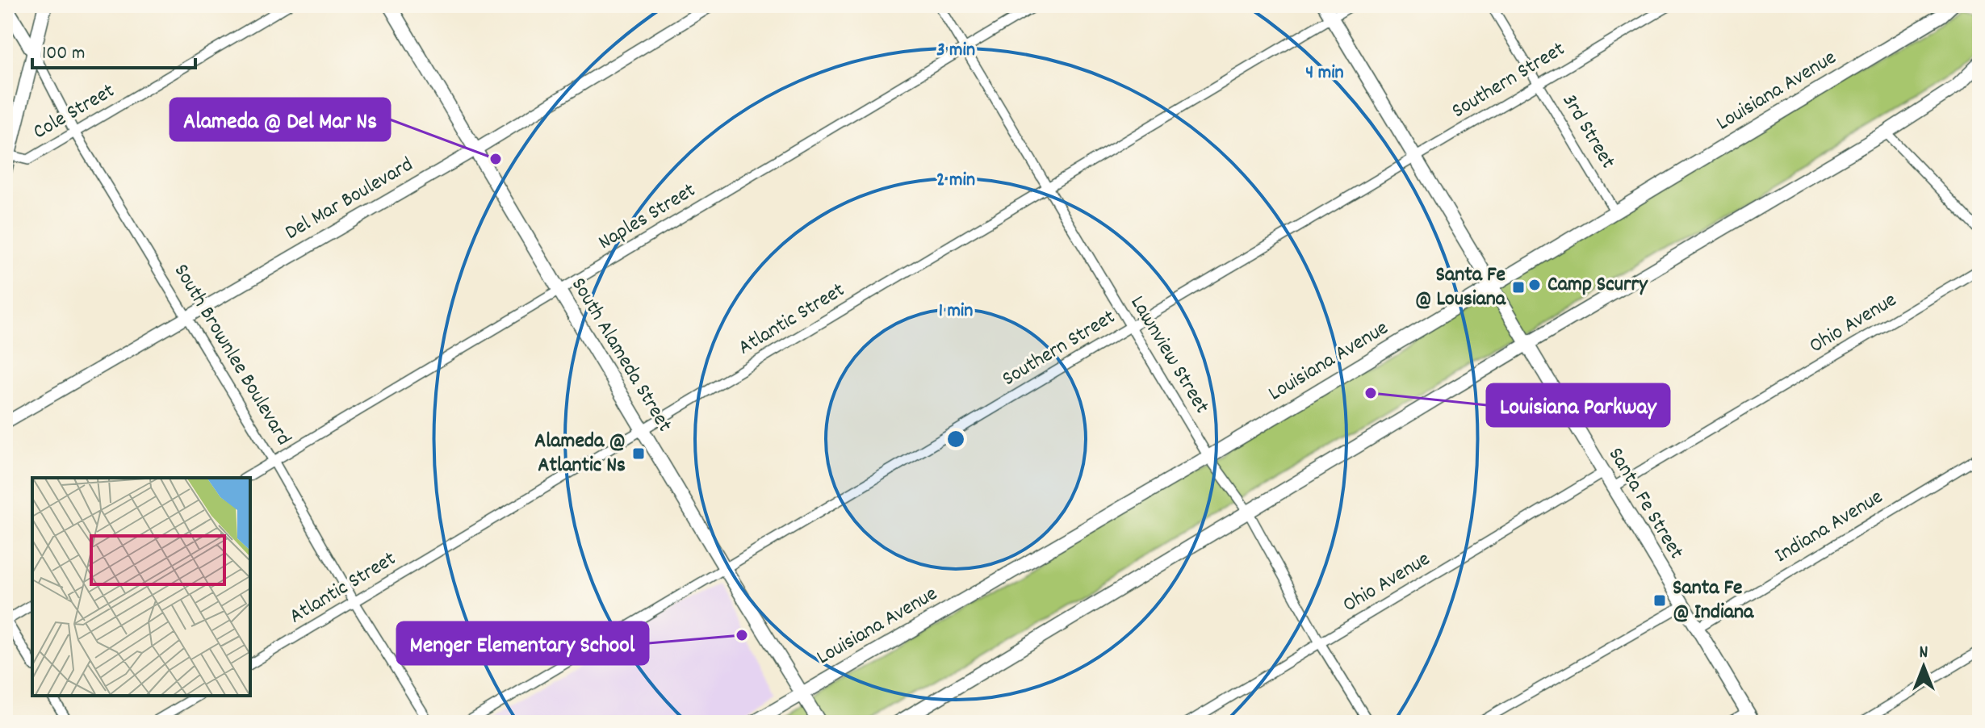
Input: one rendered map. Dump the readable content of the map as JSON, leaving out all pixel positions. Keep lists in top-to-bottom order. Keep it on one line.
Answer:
{"streets":{"main road":["Louisiana Avenue","South Brownlee Boulevard","South Alameda Street","Santa Fe Street"],"street":["Southern Street","Cole Street","3rd Street","Del Mar Boulevard","Naples Street","Atlantic Street","Ohio Avenue","Lawnview Street","Indiana Avenue"]},"crossings":[["Southern Street","3rd Street"],["Southern Street","South Alameda Street"],["Southern Street","Lawnview Street"],["Southern Street","Santa Fe Street"],["Louisiana Avenue","3rd Street"],["Louisiana Avenue","South Alameda Street"],["Louisiana Avenue","Lawnview Street"],["Louisiana Avenue","Santa Fe Street"],["Cole Street","South Brownlee Boulevard"],["Del Mar Boulevard","South Brownlee Boulevard"],["Del Mar Boulevard","South Alameda Street"],["Naples Street","South Brownlee Boulevard"],["Naples Street","South Alameda Street"],["Naples Street","Lawnview Street"],["Atlantic Street","South Brownlee Boulevard"],["Atlantic Street","South Alameda Street"],["Atlantic Street","Lawnview Street"],["Atlantic Street","Santa Fe Street"],["Ohio Avenue","Lawnview Street"],["Ohio Avenue","Santa Fe Street"],["Santa Fe Street","Indiana Avenue"]],"places":{"other":["Alameda @ Del Mar Ns","Camp Scurry","Louisiana Parkway","Menger Elementary School"],"transit":["Santa Fe @ Lousiana","Alameda @ Atlantic Ns","Santa Fe @ Indiana"]},"scale_bar":"100 m","north":"top","rings":["3 min","4 min","2 min","1 min"]}
